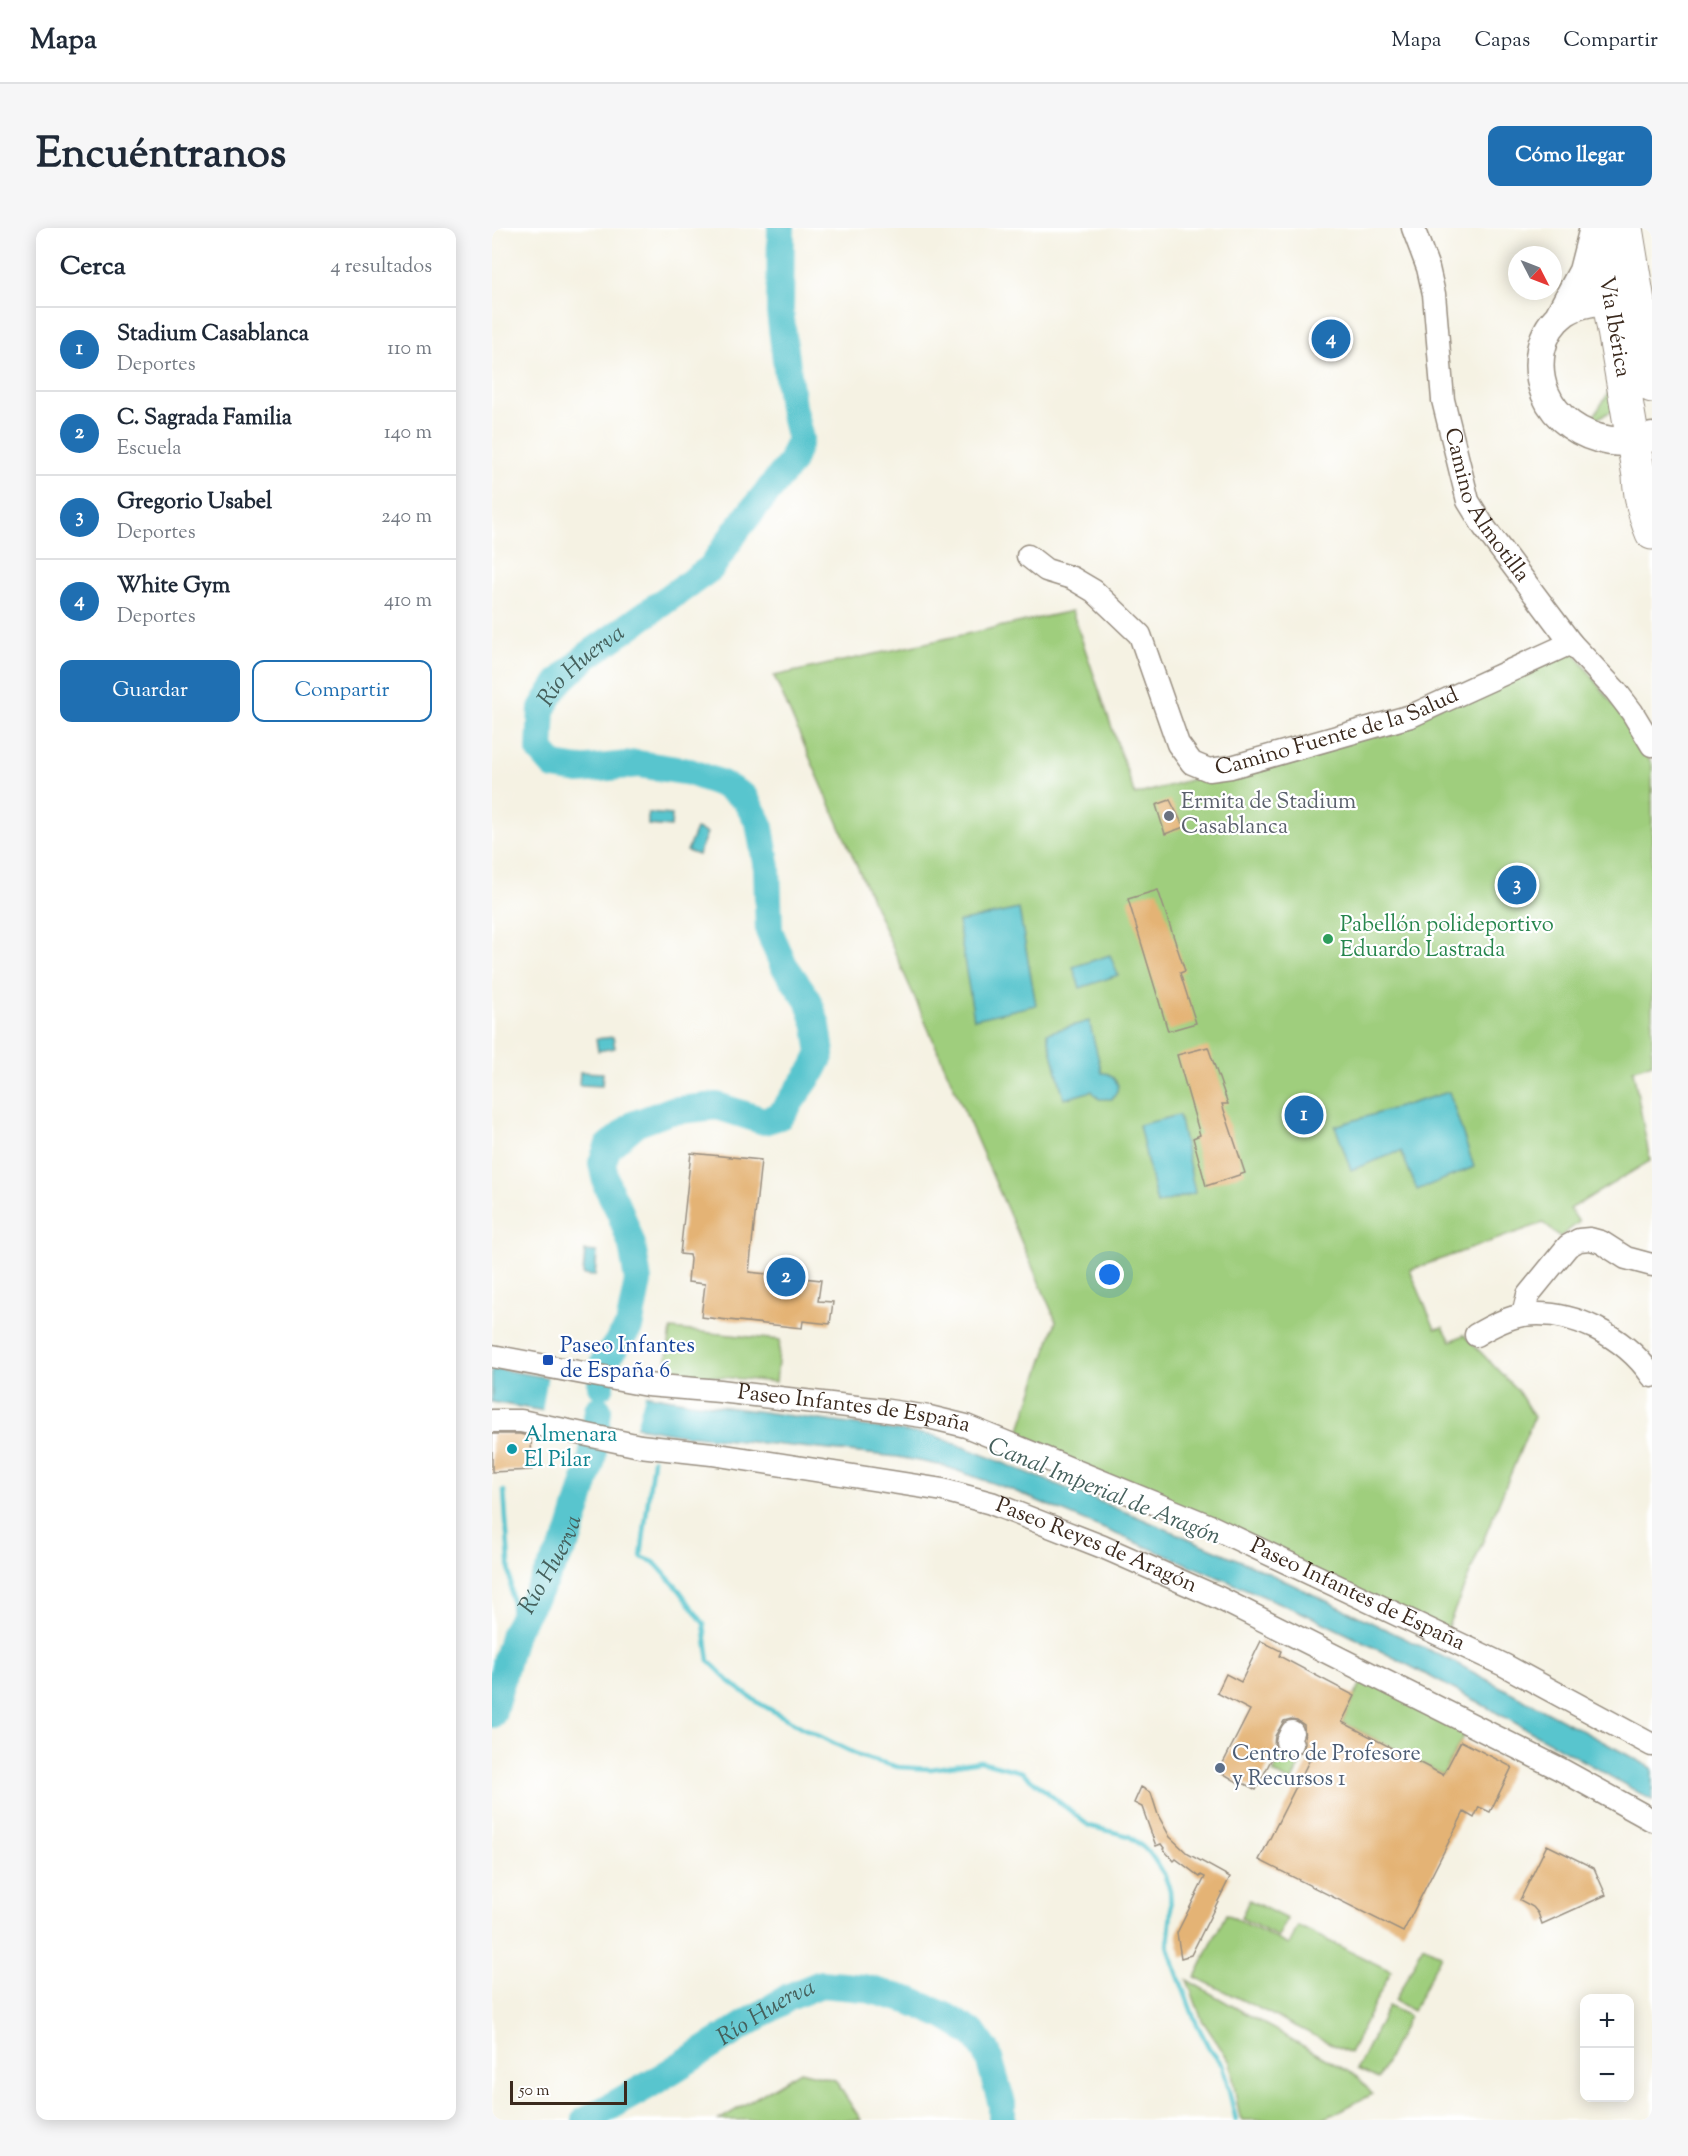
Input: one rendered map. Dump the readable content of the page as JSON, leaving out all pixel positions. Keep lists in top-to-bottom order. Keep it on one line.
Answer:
{"streets":{"highway":["Vía Ibérica"],"street":["Camino Almotilla","Camino Fuente de la Salud","Paseo Infantes de España","Paseo Reyes de Aragón"]},"crossings":[["Camino Almotilla","Camino Fuente de la Salud"]],"water":["Río Huerva","Canal Imperial de Aragón"],"places":{"other":["Ermita de Stadium Casablanca","Pabellón polideportivo Eduardo Lastrada","Almenara El Pilar","Centro de Profesore y Recursos 1"],"transit":["Paseo Infantes de España 6"]},"scale_bar":"50 m","north":"bottom right","page":{"header":"Mapa","nav":["Mapa","Capas","Compartir"],"title":"Encuéntranos","buttons":["Cómo llegar",["Guardar","Compartir"]],"heading":["Cerca","4 resultados"],"list":[{"mark":"1","name":"Stadium Casablanca","note":"Deportes","value":"110 m"},{"mark":"2","name":"C. Sagrada Familia","note":"Escuela","value":"140 m"},{"mark":"3","name":"Gregorio Usabel","note":"Deportes","value":"240 m"},{"mark":"4","name":"White Gym","note":"Deportes","value":"410 m"}],"pins":["4","3","1","2"],"map_buttons":["+","−"],"scale":"50 m"}}
